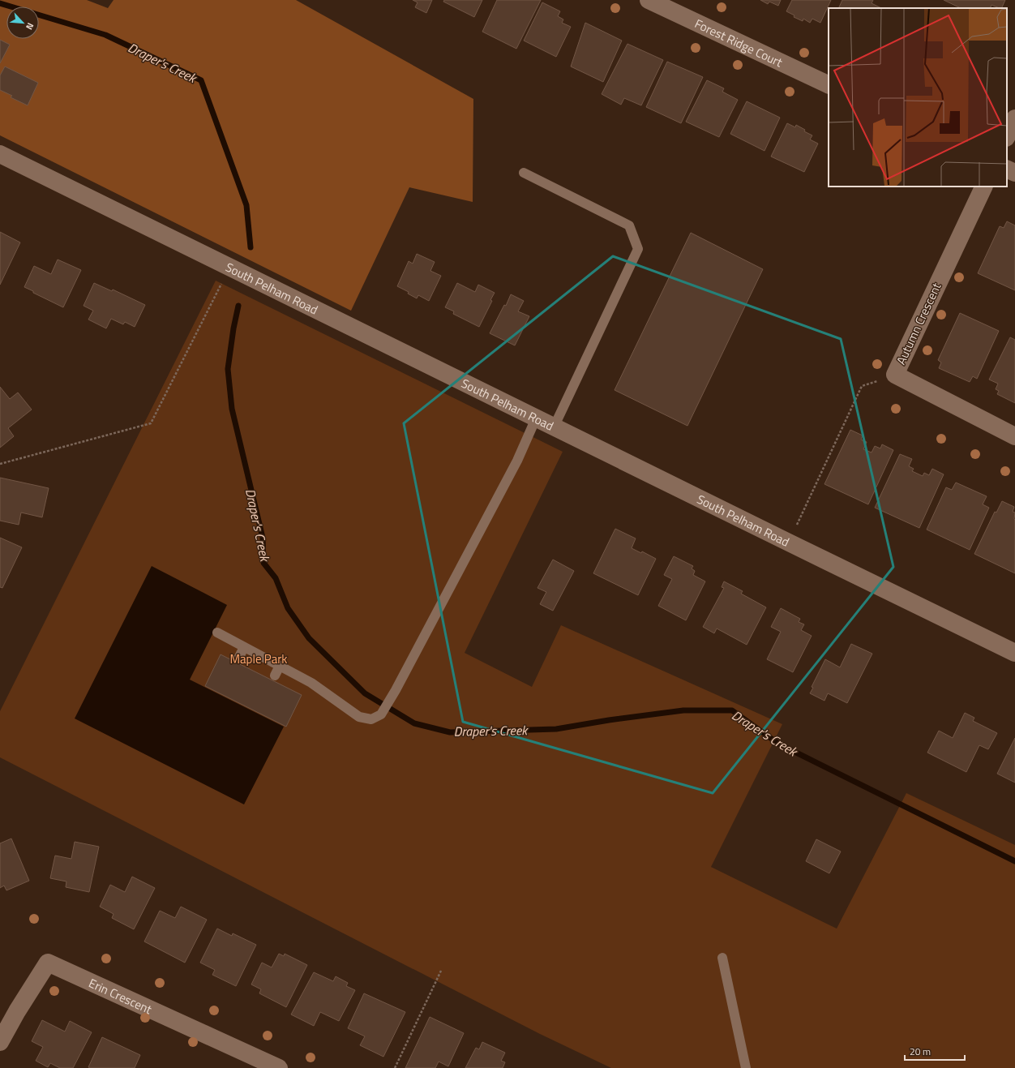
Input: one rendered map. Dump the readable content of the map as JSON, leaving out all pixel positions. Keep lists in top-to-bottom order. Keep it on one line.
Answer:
{"streets":{"main road":["Forest Ridge Court","South Pelham Road","Autumn Crescent","Erin Crescent"]},"water":["Draper's Creek"],"parks":["Maple Park"],"scale_bar":"20 m","north":"bottom right"}
